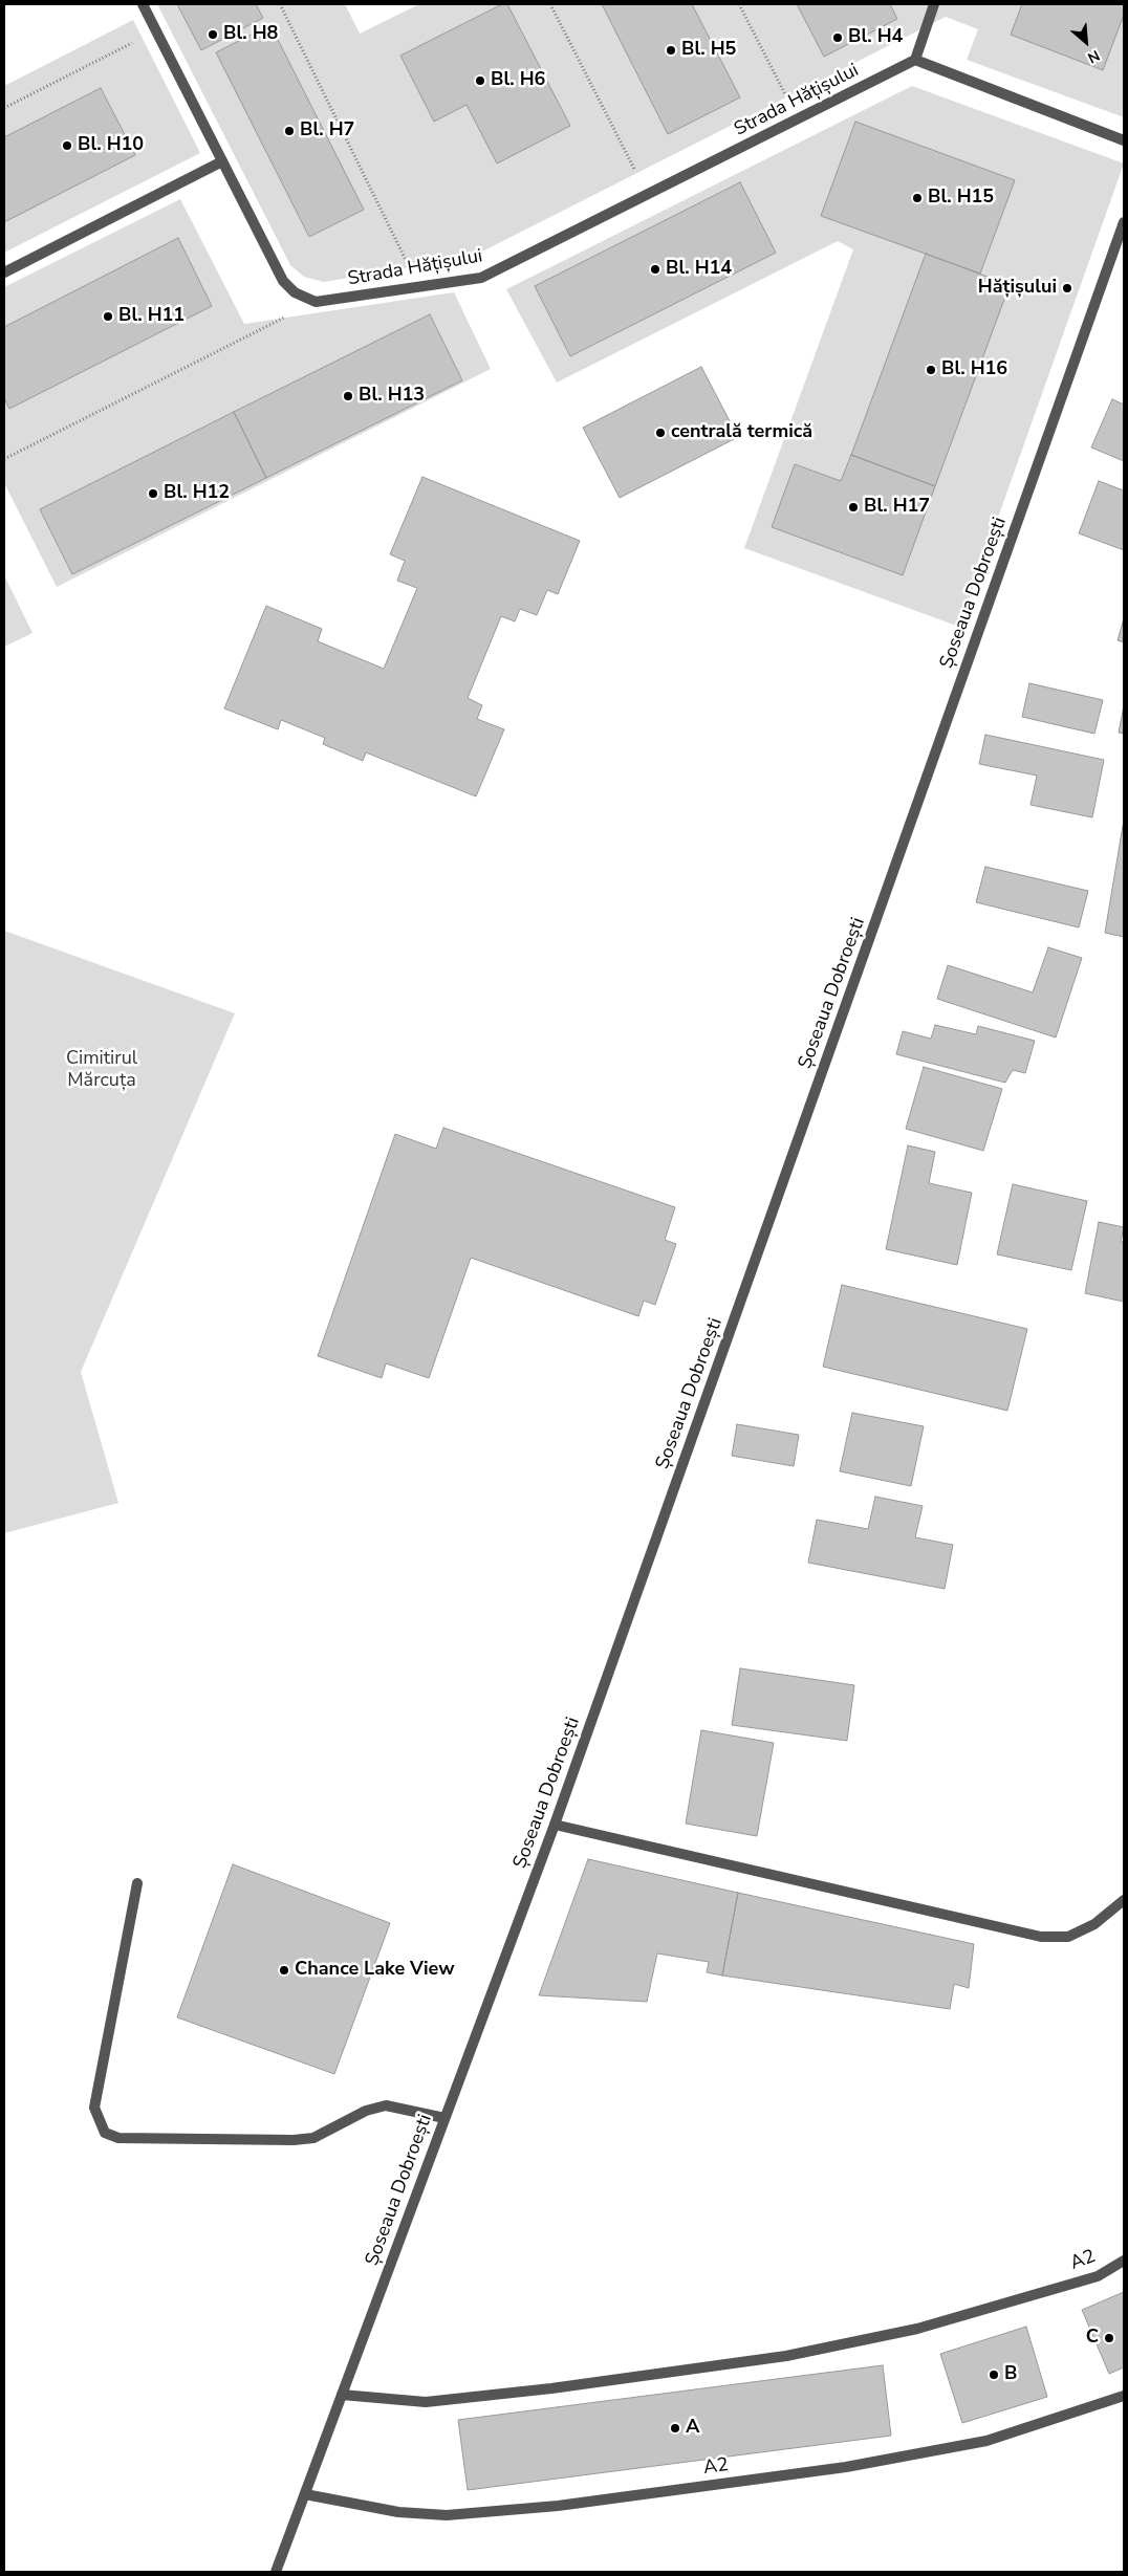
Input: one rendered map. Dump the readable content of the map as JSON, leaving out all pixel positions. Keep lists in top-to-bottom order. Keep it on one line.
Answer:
{"streets":{"street":["Strada Hățișului","Șoseaua Dobroești","A2"]},"crossings":[["Șoseaua Dobroești","A2"]],"parks":["Cimitirul Mărcuța"],"places":["Bl. H8","Bl. H4","Bl. H5","Bl. H6","Bl. H7","Bl. H10","Bl. H15","Bl. H14","Hățișului","Bl. H11","Bl. H16","Bl. H13","centrală termică","Bl. H12","Bl. H17","Chance Lake View","C","B","A"],"north":"bottom right"}
